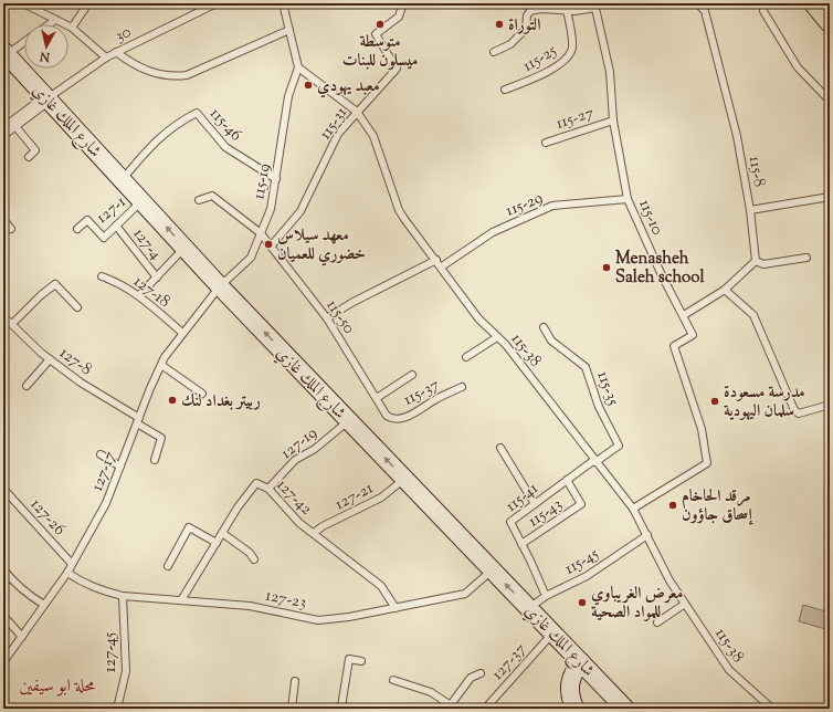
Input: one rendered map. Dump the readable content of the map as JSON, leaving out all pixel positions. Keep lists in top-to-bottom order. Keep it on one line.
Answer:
{"streets":{"street":["شارع الملك غازي"],"lane":["30","115-25","115-27","115-31","115-46","115-8","115-19","115-29","127-1","115-10","127-4","127-18","115-50","115-38","127-8","115-35","115-37","127-19","127-17","127-21","127-42","115-41","115-43","127-26","115-45","127-23","127-45","127-37"]},"crossings":[["30","شارع الملك غازي"],["115-27","115-10"],["شارع الملك غازي","115-46"],["شارع الملك غازي","115-19"],["شارع الملك غازي","127-1"],["شارع الملك غازي","127-19"],["شارع الملك غازي","127-17"],["شارع الملك غازي","127-21"],["شارع الملك غازي","115-45"],["شارع الملك غازي","127-23"],["شارع الملك غازي","127-37"],["115-31","115-50"],["115-31","115-38"],["115-46","115-19"],["115-19","115-50"],["115-19","115-38"],["115-19","127-17"],["115-29","115-10"],["115-29","115-38"],["127-1","127-4"],["115-10","115-38"],["127-18","127-17"],["115-50","115-37"],["115-38","115-35"],["115-38","115-41"],["115-38","115-45"],["127-8","127-17"],["115-35","115-41"],["127-19","127-42"],["127-17","127-26"],["127-17","127-23"],["127-21","127-42"],["127-42","127-23"],["115-41","115-43"],["115-41","115-45"],["127-23","127-45"]],"one_way":["شارع الملك غازي"],"districts":["محلة ابو سيفين"],"places":["متوسطة ميسلون للبنات","التوراة","معبد يهودي","معهد سيلاس خضوري للعميان","Menasheh Saleh school","ربيتر بغداد لنك","مدرسة مسعودة سلمان اليهودية","مرقد الحاخام إسحاق جاؤون","معرض الغريباوي للمواد الصحية"],"north":"bottom"}
